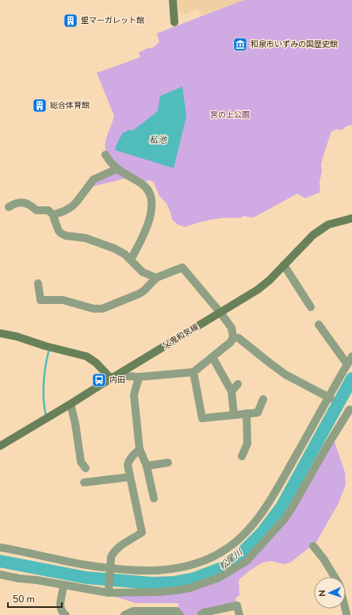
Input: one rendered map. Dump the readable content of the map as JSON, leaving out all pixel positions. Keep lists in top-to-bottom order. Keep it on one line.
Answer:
{"streets":{"main road":["父鬼和気線"]},"water":["私池","松尾川"],"parks":["宮の上公園"],"places":{"building":["聖マーガレット館","総合体育館"],"museum":["和泉市いずみの国歴史館"],"bus stop":["内田"]},"scale_bar":"50 m","north":"left"}
